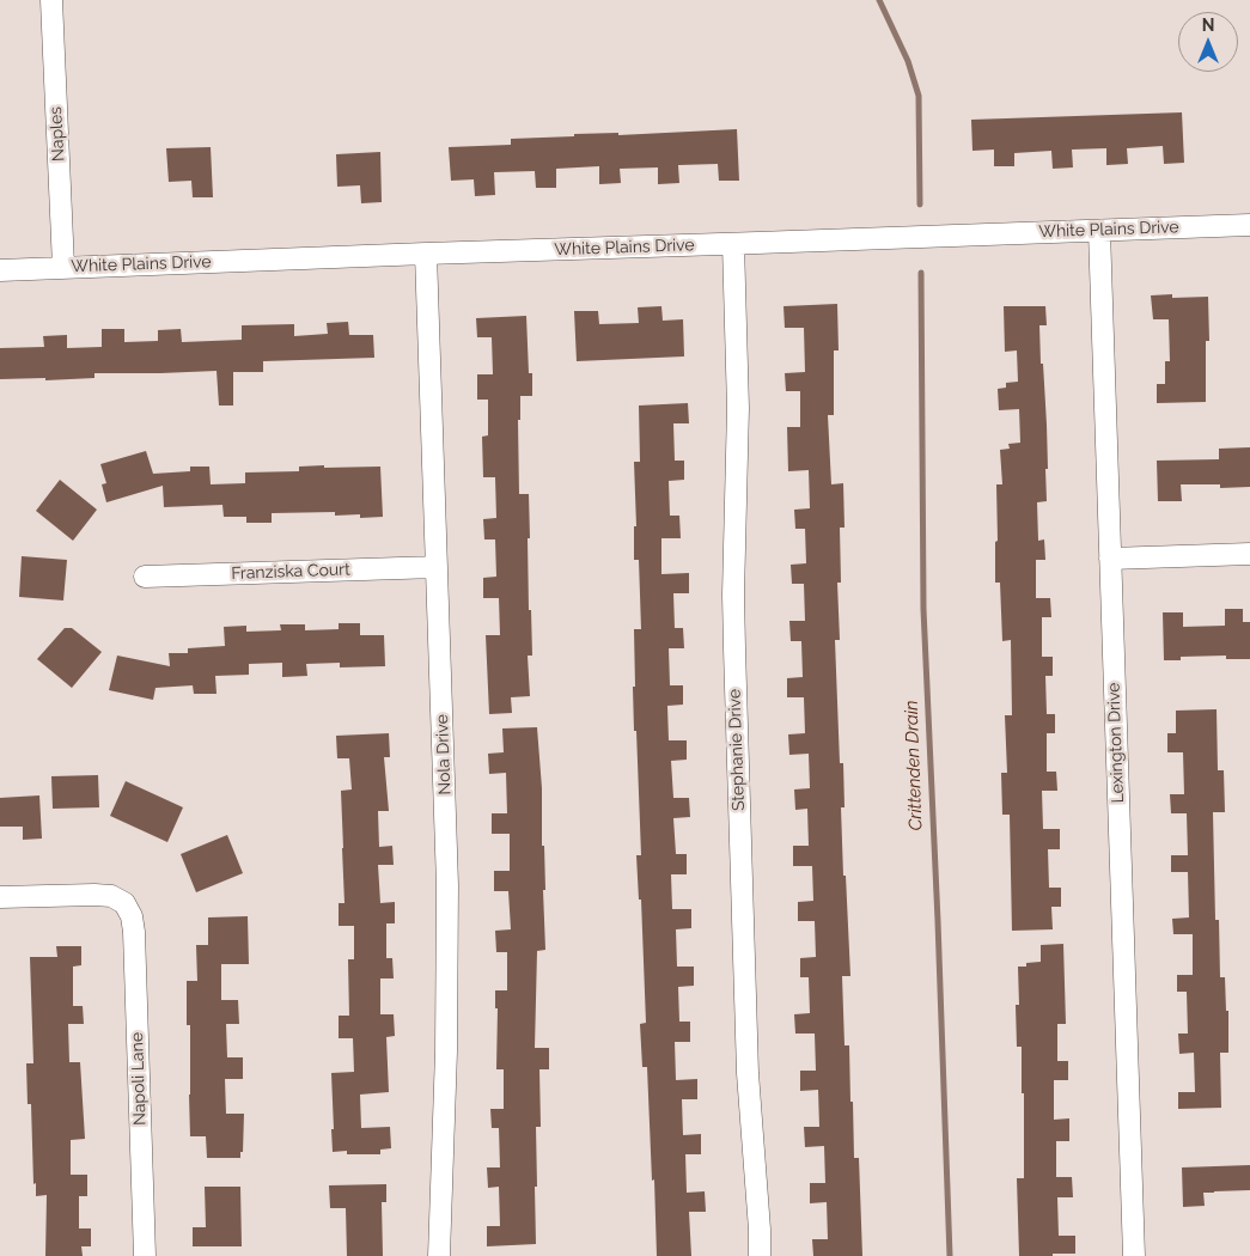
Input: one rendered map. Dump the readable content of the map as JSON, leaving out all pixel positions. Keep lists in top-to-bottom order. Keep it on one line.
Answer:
{"streets":{"street":["Naples","White Plains Drive","Franziska Court","Lexington Drive","Stephanie Drive","Nola Drive","Napoli Lane"]},"crossings":[["Naples","White Plains Drive"],["White Plains Drive","Lexington Drive"],["White Plains Drive","Stephanie Drive"],["White Plains Drive","Nola Drive"],["Franziska Court","Nola Drive"]],"water":["Crittenden Drain"],"north":"top"}
